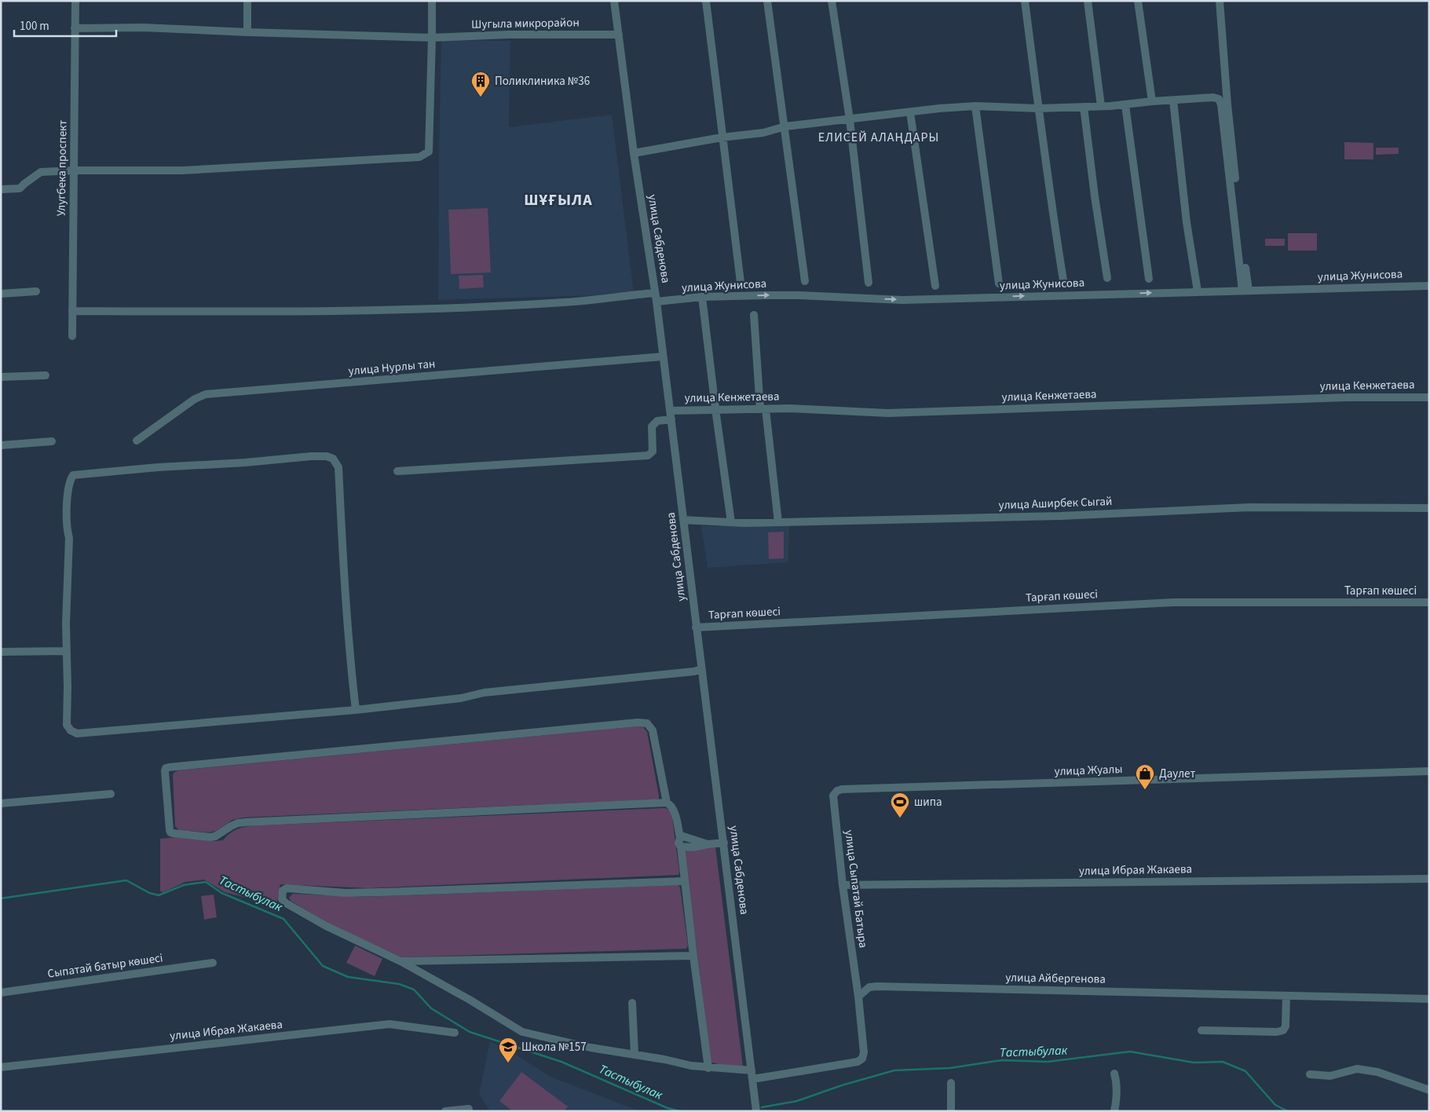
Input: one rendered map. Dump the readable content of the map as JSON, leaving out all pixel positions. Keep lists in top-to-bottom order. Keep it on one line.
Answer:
{"streets":{"street":["Шугыла микрорайон","Улугбека проспект","улица Сабденова","улица Жунисова","улица Нурлы тан","улица Кенжетаева","улица Аширбек Сыгай","Тарғап көшесі","улица Жуалы","улица Ибрая Жакаева","улица Сыпатай Батыра","Сыпатай батыр көшесі","улица Айбергенова"]},"crossings":[["Шугыла микрорайон","Улугбека проспект"],["Шугыла микрорайон","улица Сабденова"],["улица Сабденова","улица Жунисова"],["улица Сабденова","улица Нурлы тан"],["улица Сабденова","улица Кенжетаева"],["улица Сабденова","улица Аширбек Сыгай"],["улица Сабденова","Тарғап көшесі"],["улица Жуалы","улица Сыпатай Батыра"],["улица Ибрая Жакаева","улица Сыпатай Батыра"],["улица Сыпатай Батыра","улица Айбергенова"]],"one_way":["улица Жунисова"],"districts":["ЕЛИСЕЙ АЛАҢДАРЫ","ШҰҒЫЛА"],"water":["Тастыбулак"],"places":{"building":["Поликлиника №36"],"shop":["Даулет"],"sports":["шипа"],"school or university":["Школа №157"]},"scale_bar":"100 m"}
